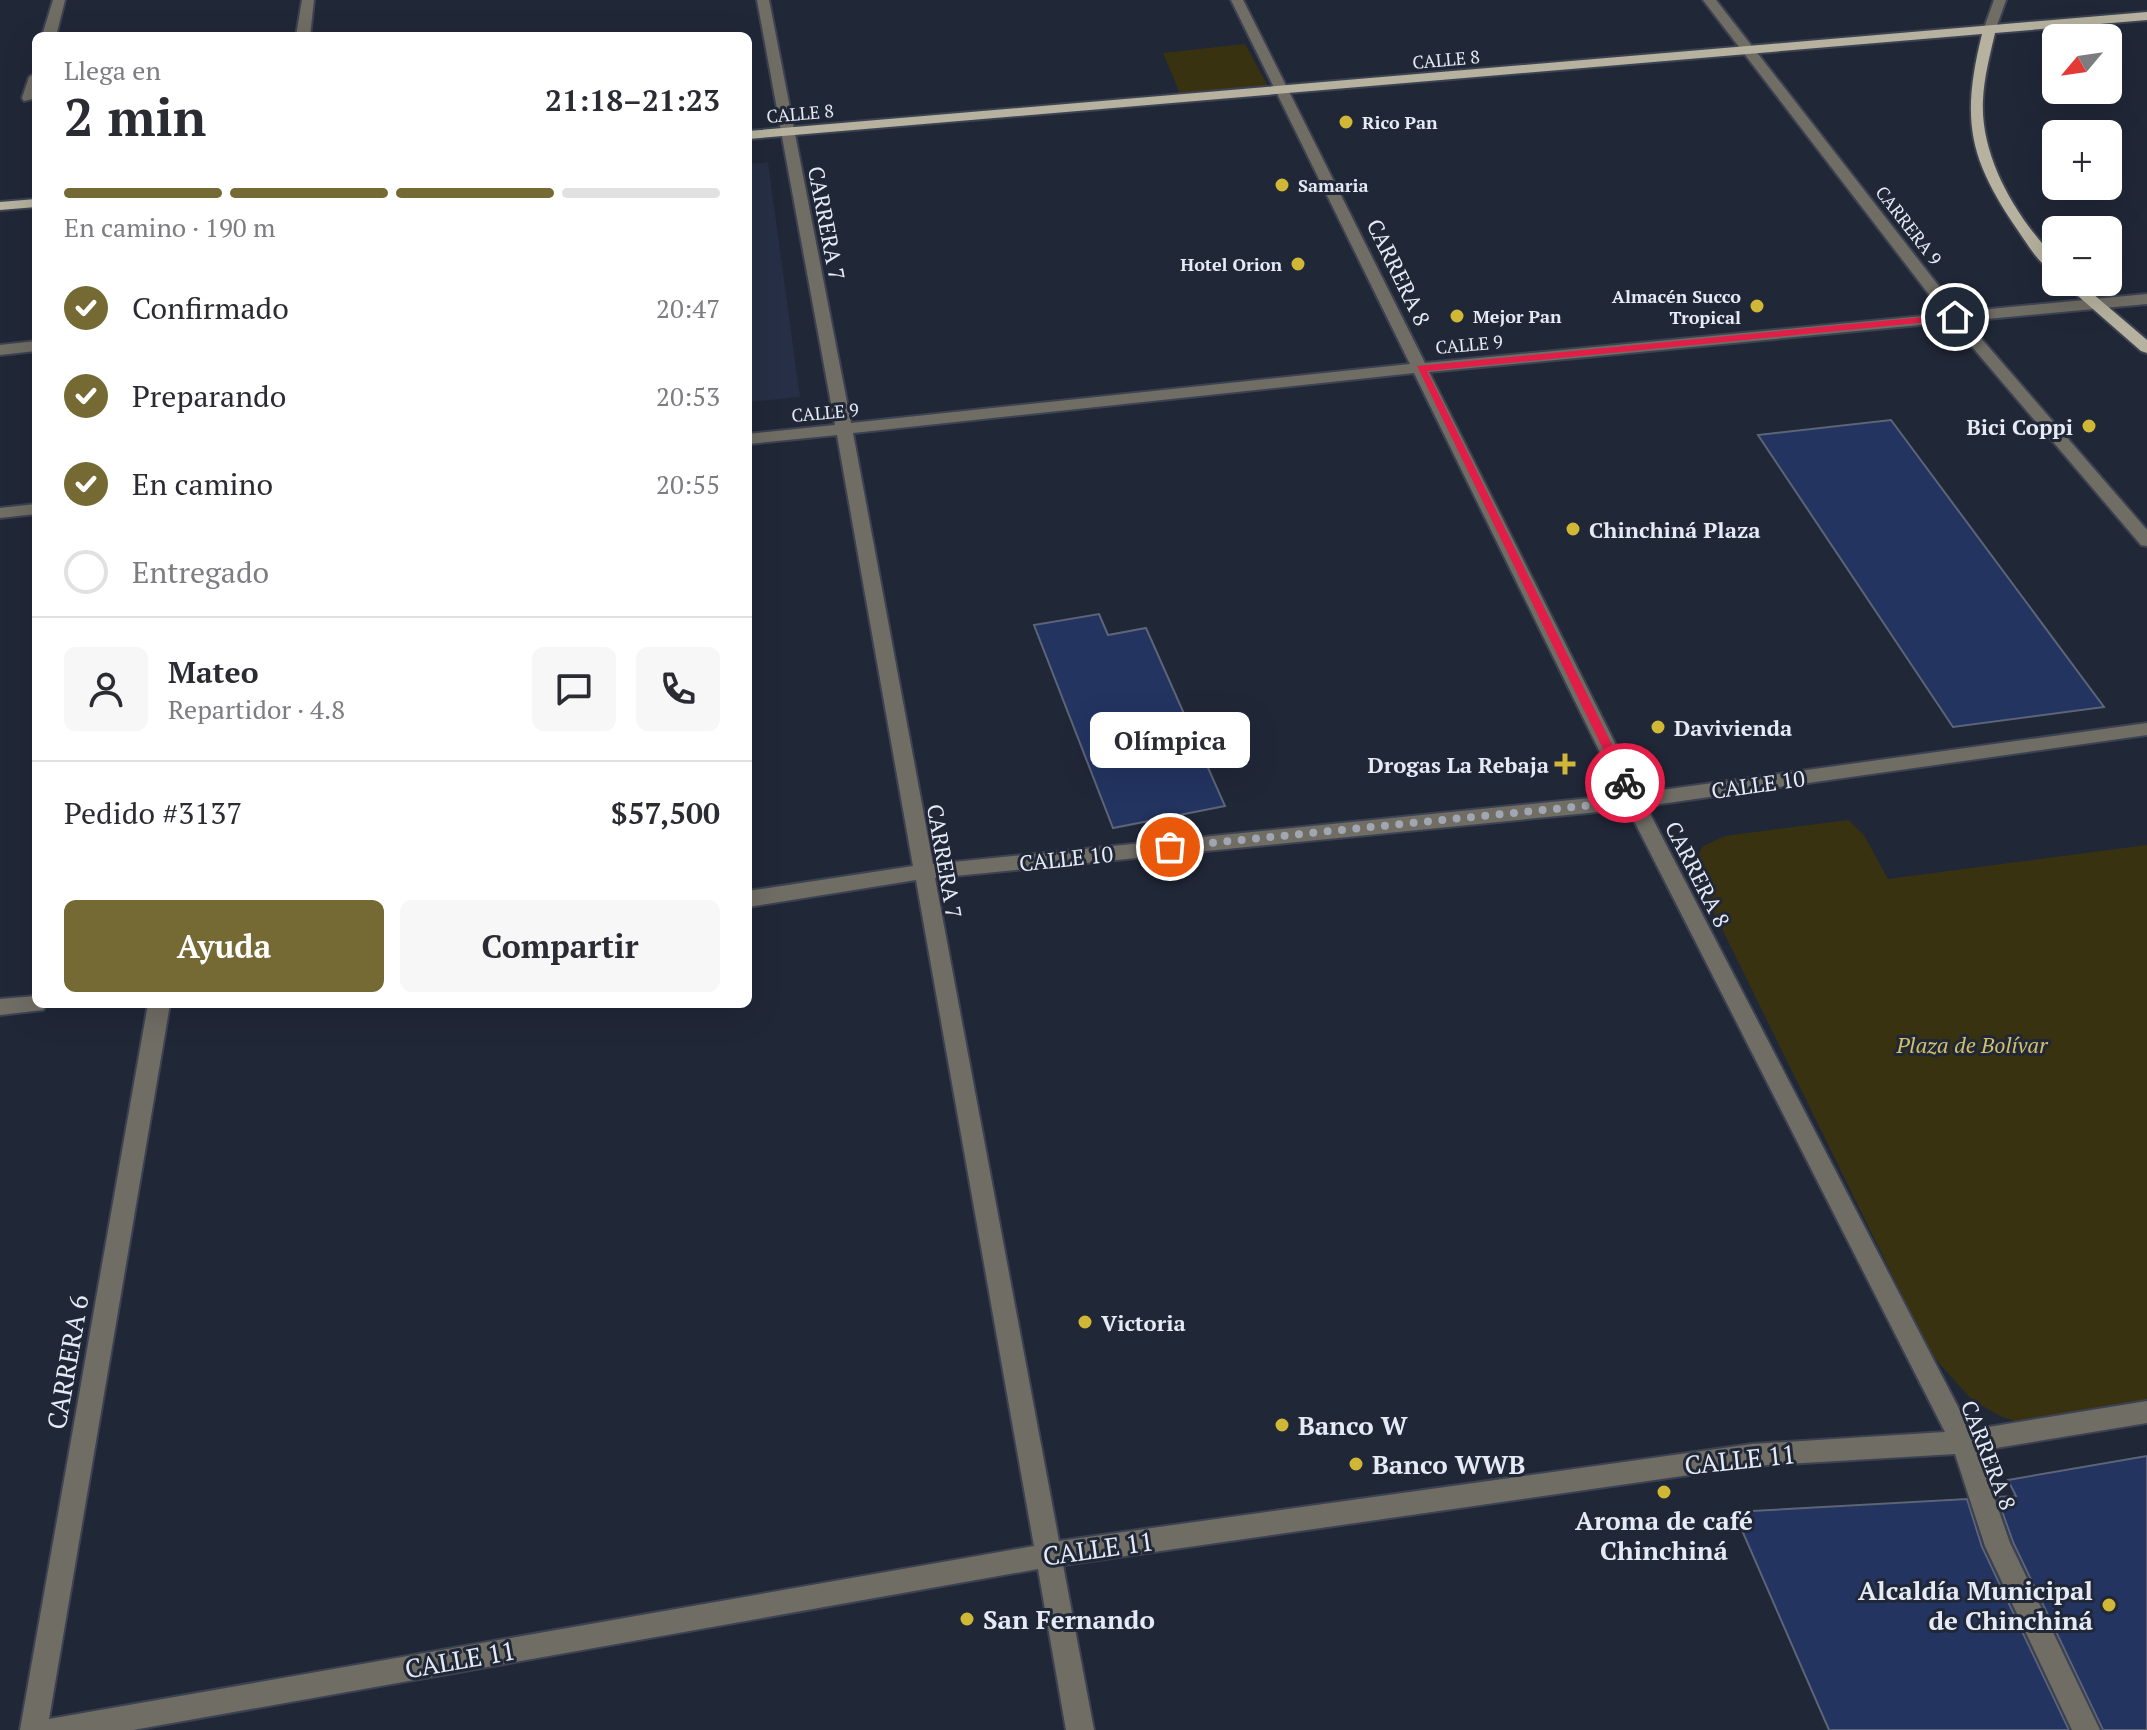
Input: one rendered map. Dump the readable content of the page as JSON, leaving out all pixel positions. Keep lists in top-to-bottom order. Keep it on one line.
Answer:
{"streets":{"main road":["CALLE 8"],"street":["CARRERA 7","CARRERA 9","CARRERA 8","CALLE 9","CALLE 10","CARRERA 6","CALLE 11"]},"crossings":[["CALLE 8","CARRERA 7"],["CALLE 8","CARRERA 9"],["CALLE 8","CARRERA 8"],["CARRERA 7","CALLE 9"],["CARRERA 7","CALLE 10"],["CARRERA 7","CALLE 11"],["CARRERA 9","CALLE 9"],["CARRERA 8","CALLE 9"],["CARRERA 8","CALLE 10"],["CARRERA 8","CALLE 11"]],"parks":["Plaza de Bolívar"],"places":{"other":["Rico Pan","Samaria","Hotel Orion","Almacén Succo Tropical","Mejor Pan","Bici Coppi","Chinchiná Plaza","Davivienda","Olímpica","Victoria","Banco W","Banco WWB","Aroma de café Chinchiná","Alcaldía Municipal de Chinchiná","San Fernando"],"health":["Drogas La Rebaja"]},"north":"bottom left","page":{"map_buttons":["+","−"],"heading":["2 min","Llega en","21:18–21:23"],"panel":["Mateo","Repartidor · 4.8","Pedido #3137","$57,500"],"bar":"En camino · 190 m","list":[["Confirmado","20:47"],["Preparando","20:53"],["En camino","20:55"],"Entregado"],"bubble":"Olímpica","buttons":["Ayuda","Compartir"]}}
